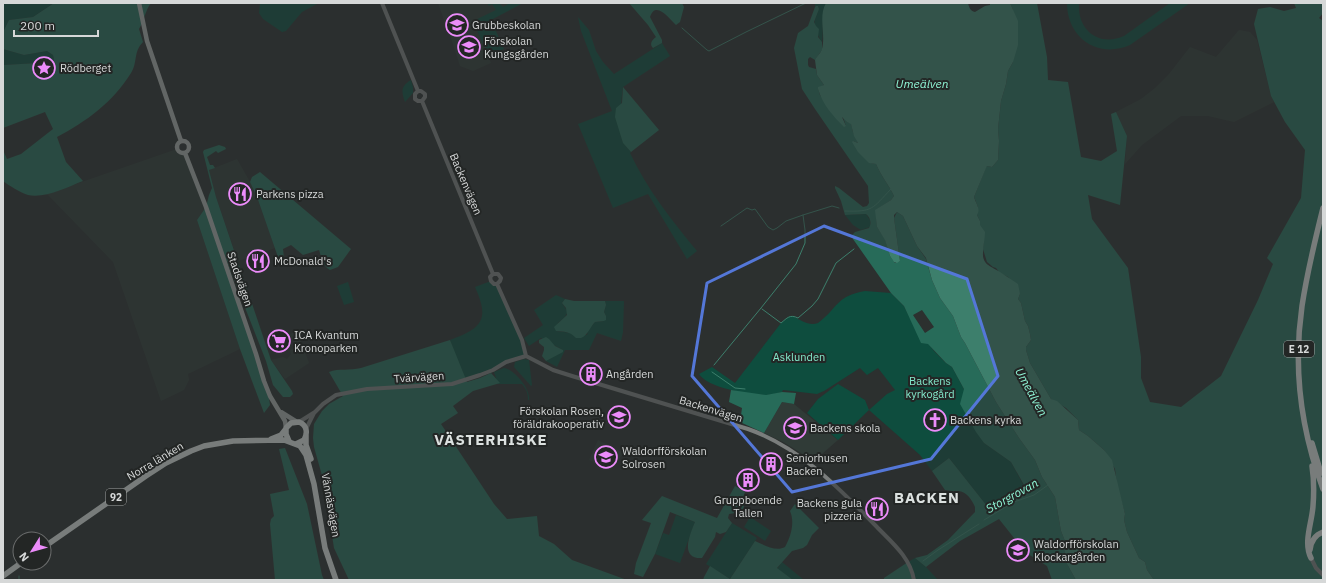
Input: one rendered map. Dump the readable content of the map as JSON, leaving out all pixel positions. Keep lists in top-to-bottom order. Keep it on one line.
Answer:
{"streets":{"highway":["E 12","Norra länken","92","Vännäsvägen"],"main road":["Stadsvägen"],"street":["Backenvägen","Tvärvägen"]},"crossings":[["Backenvägen","Tvärvägen"],["Stadsvägen","Tvärvägen"],["Stadsvägen","Norra länken"],["Stadsvägen","92"],["Stadsvägen","Vännäsvägen"],["Tvärvägen","Norra länken"],["Tvärvägen","92"],["Tvärvägen","Vännäsvägen"],["Norra länken","92"],["Norra länken","Vännäsvägen"],["92","Vännäsvägen"]],"districts":["VÄSTERHISKE","BACKEN"],"water":["Umeälven","Storgrovan"],"parks":["Asklunden","Backens kyrkogård"],"places":{"school or university":["Grubbeskolan","Förskolan Kungsgården","Förskolan Rosen, föräldrakooperativ","Backens skola","Waldorfförskolan Solrosen","Waldorfförskolan Klockargården"],"place":["Rödberget"],"restaurant":["Parkens pizza","McDonald's","Backens gula pizzeria"],"supermarket":["ICA Kvantum Kronoparken"],"building":["Angården","Seniorhusen Backen","Gruppboende Tallen"],"church":["Backens kyrka"]},"scale_bar":"200 m","north":"bottom left"}
